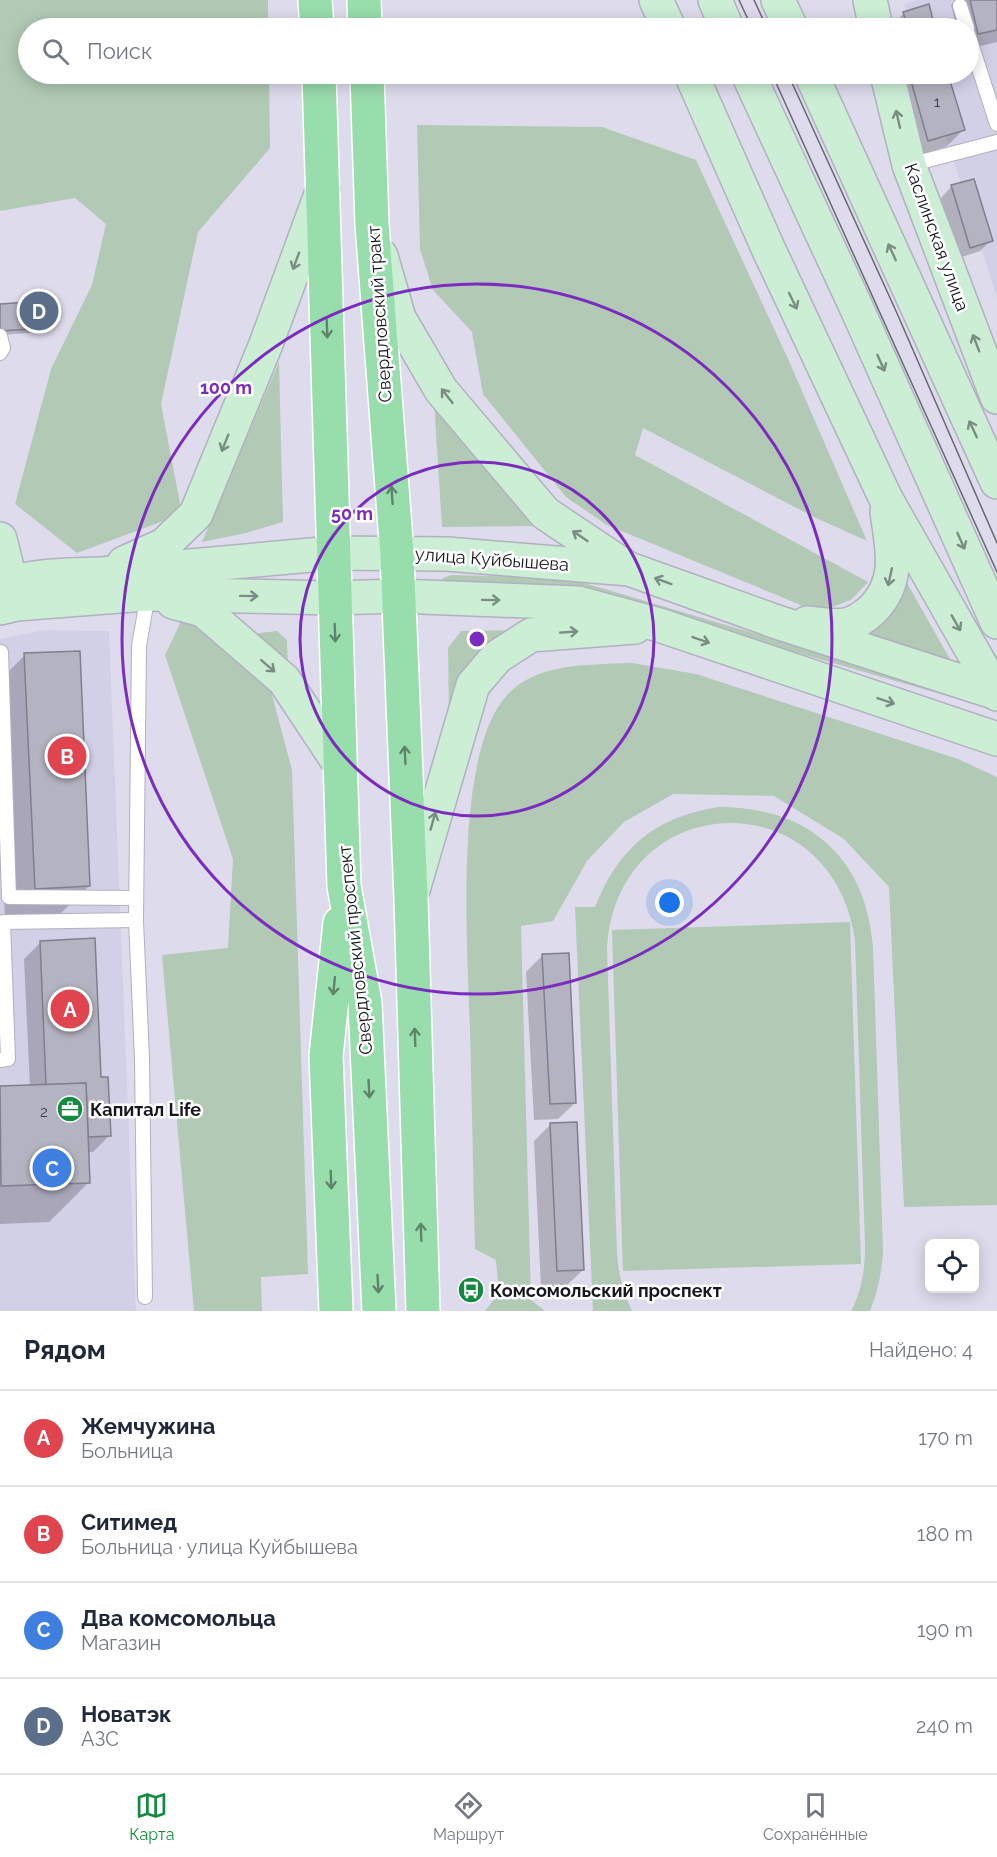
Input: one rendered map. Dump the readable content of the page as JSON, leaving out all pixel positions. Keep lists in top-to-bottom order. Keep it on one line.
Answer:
{"streets":{"main road":["Каслинская улица","Свердловский тракт","улица Куйбышева","Свердловский проспект"]},"crossings":[["Свердловский тракт","улица Куйбышева"],["улица Куйбышева","Свердловский проспект"]],"places":{"office":["Капитал Life"],"bus stop":["Комсомольский проспект"]},"house_numbers":["1","2"],"page":{"search":"Поиск","pins":["D","B","A","C"],"heading":["Рядом","Найдено: 4"],"list":[{"mark":"A","name":"Жемчужина","note":"Больница","value":"170 m"},{"mark":"B","name":"Ситимед","note":"Больница · улица Куйбышева","value":"180 m"},{"mark":"C","name":"Два комсомольца","note":"Магазин","value":"190 m"},{"mark":"D","name":"Новатэк","note":"АЗС","value":"240 m"}],"nav":["Карта","Маршрут","Сохранённые"]},"rings":["100 m","50 m"]}
